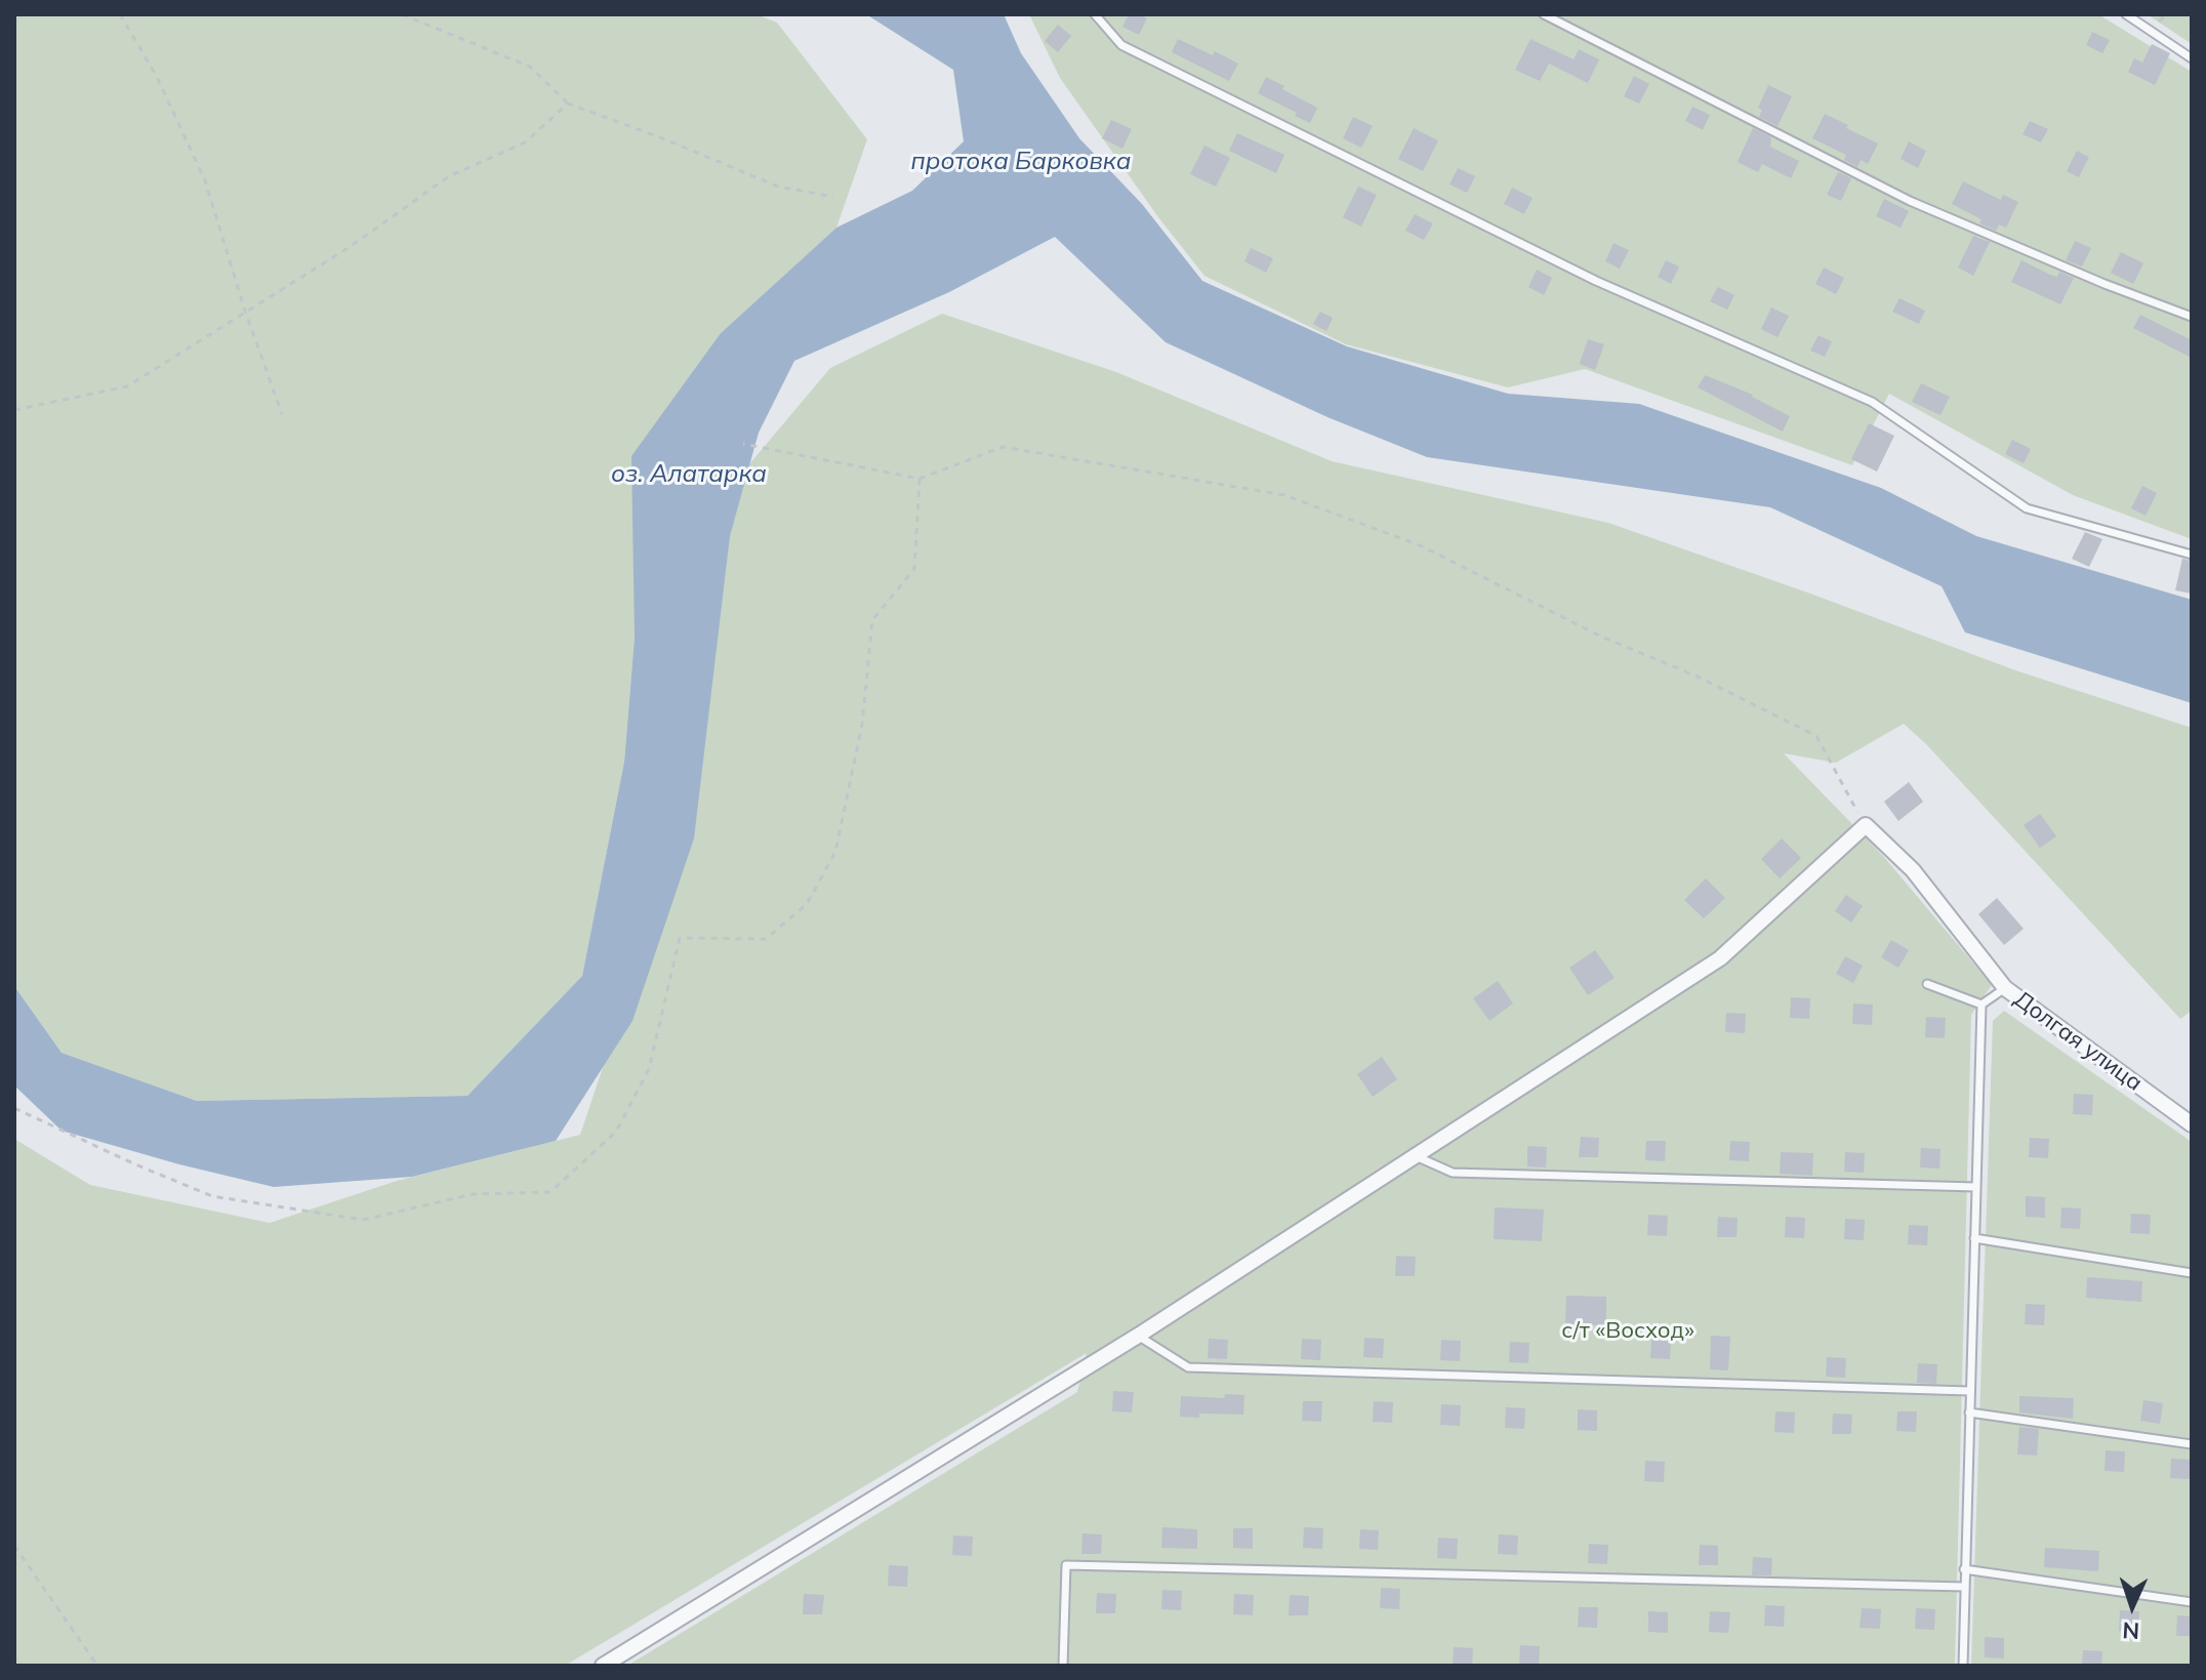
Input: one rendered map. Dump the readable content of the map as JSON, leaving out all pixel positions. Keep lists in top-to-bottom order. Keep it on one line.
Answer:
{"streets":{"street":["Долгая улица"]},"water":["протока Барковка","оз. Алатарка"],"parks":["с/т «Восход»"],"north":"bottom"}
